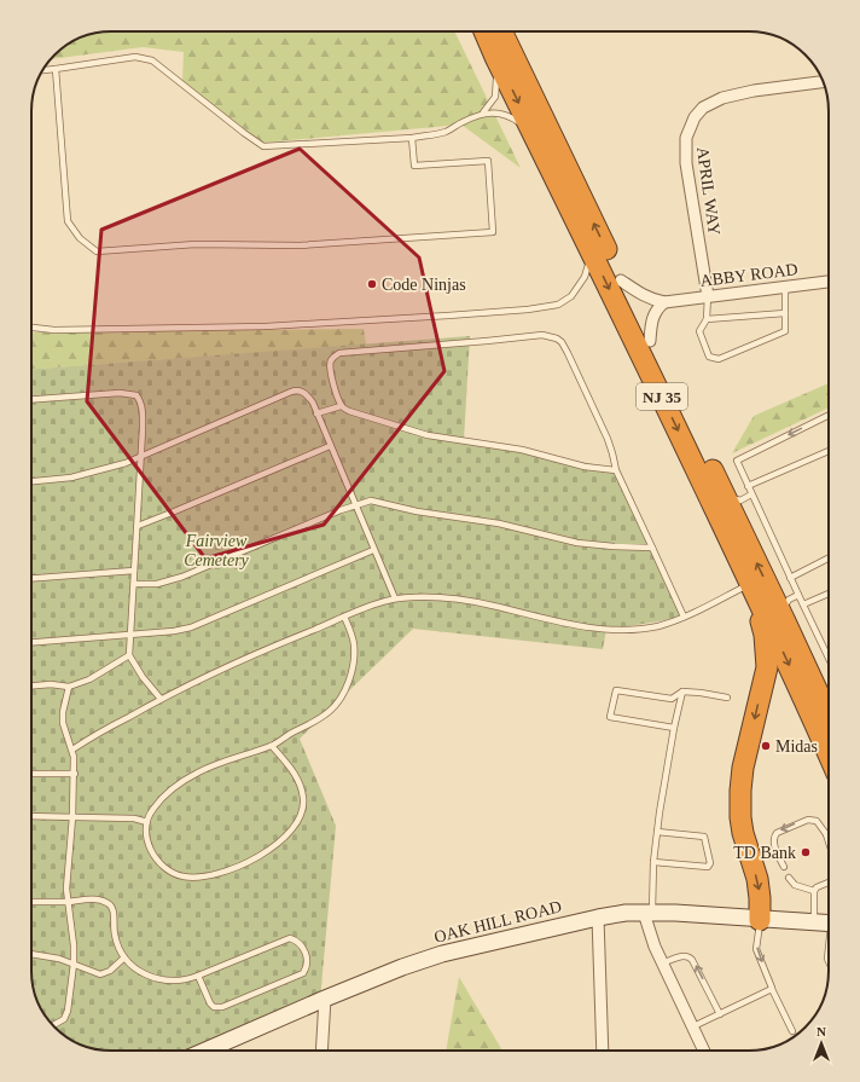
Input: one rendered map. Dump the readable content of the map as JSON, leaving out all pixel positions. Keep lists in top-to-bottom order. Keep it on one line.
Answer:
{"streets":{"highway":["NJ 35"],"street":["APRIL WAY","ABBY ROAD","OAK HILL ROAD"]},"crossings":[["APRIL WAY","ABBY ROAD"],["ABBY ROAD","NJ 35"]],"parks":["Fairview Cemetery"],"places":["Code Ninjas","Midas","TD Bank"],"north":"top"}
